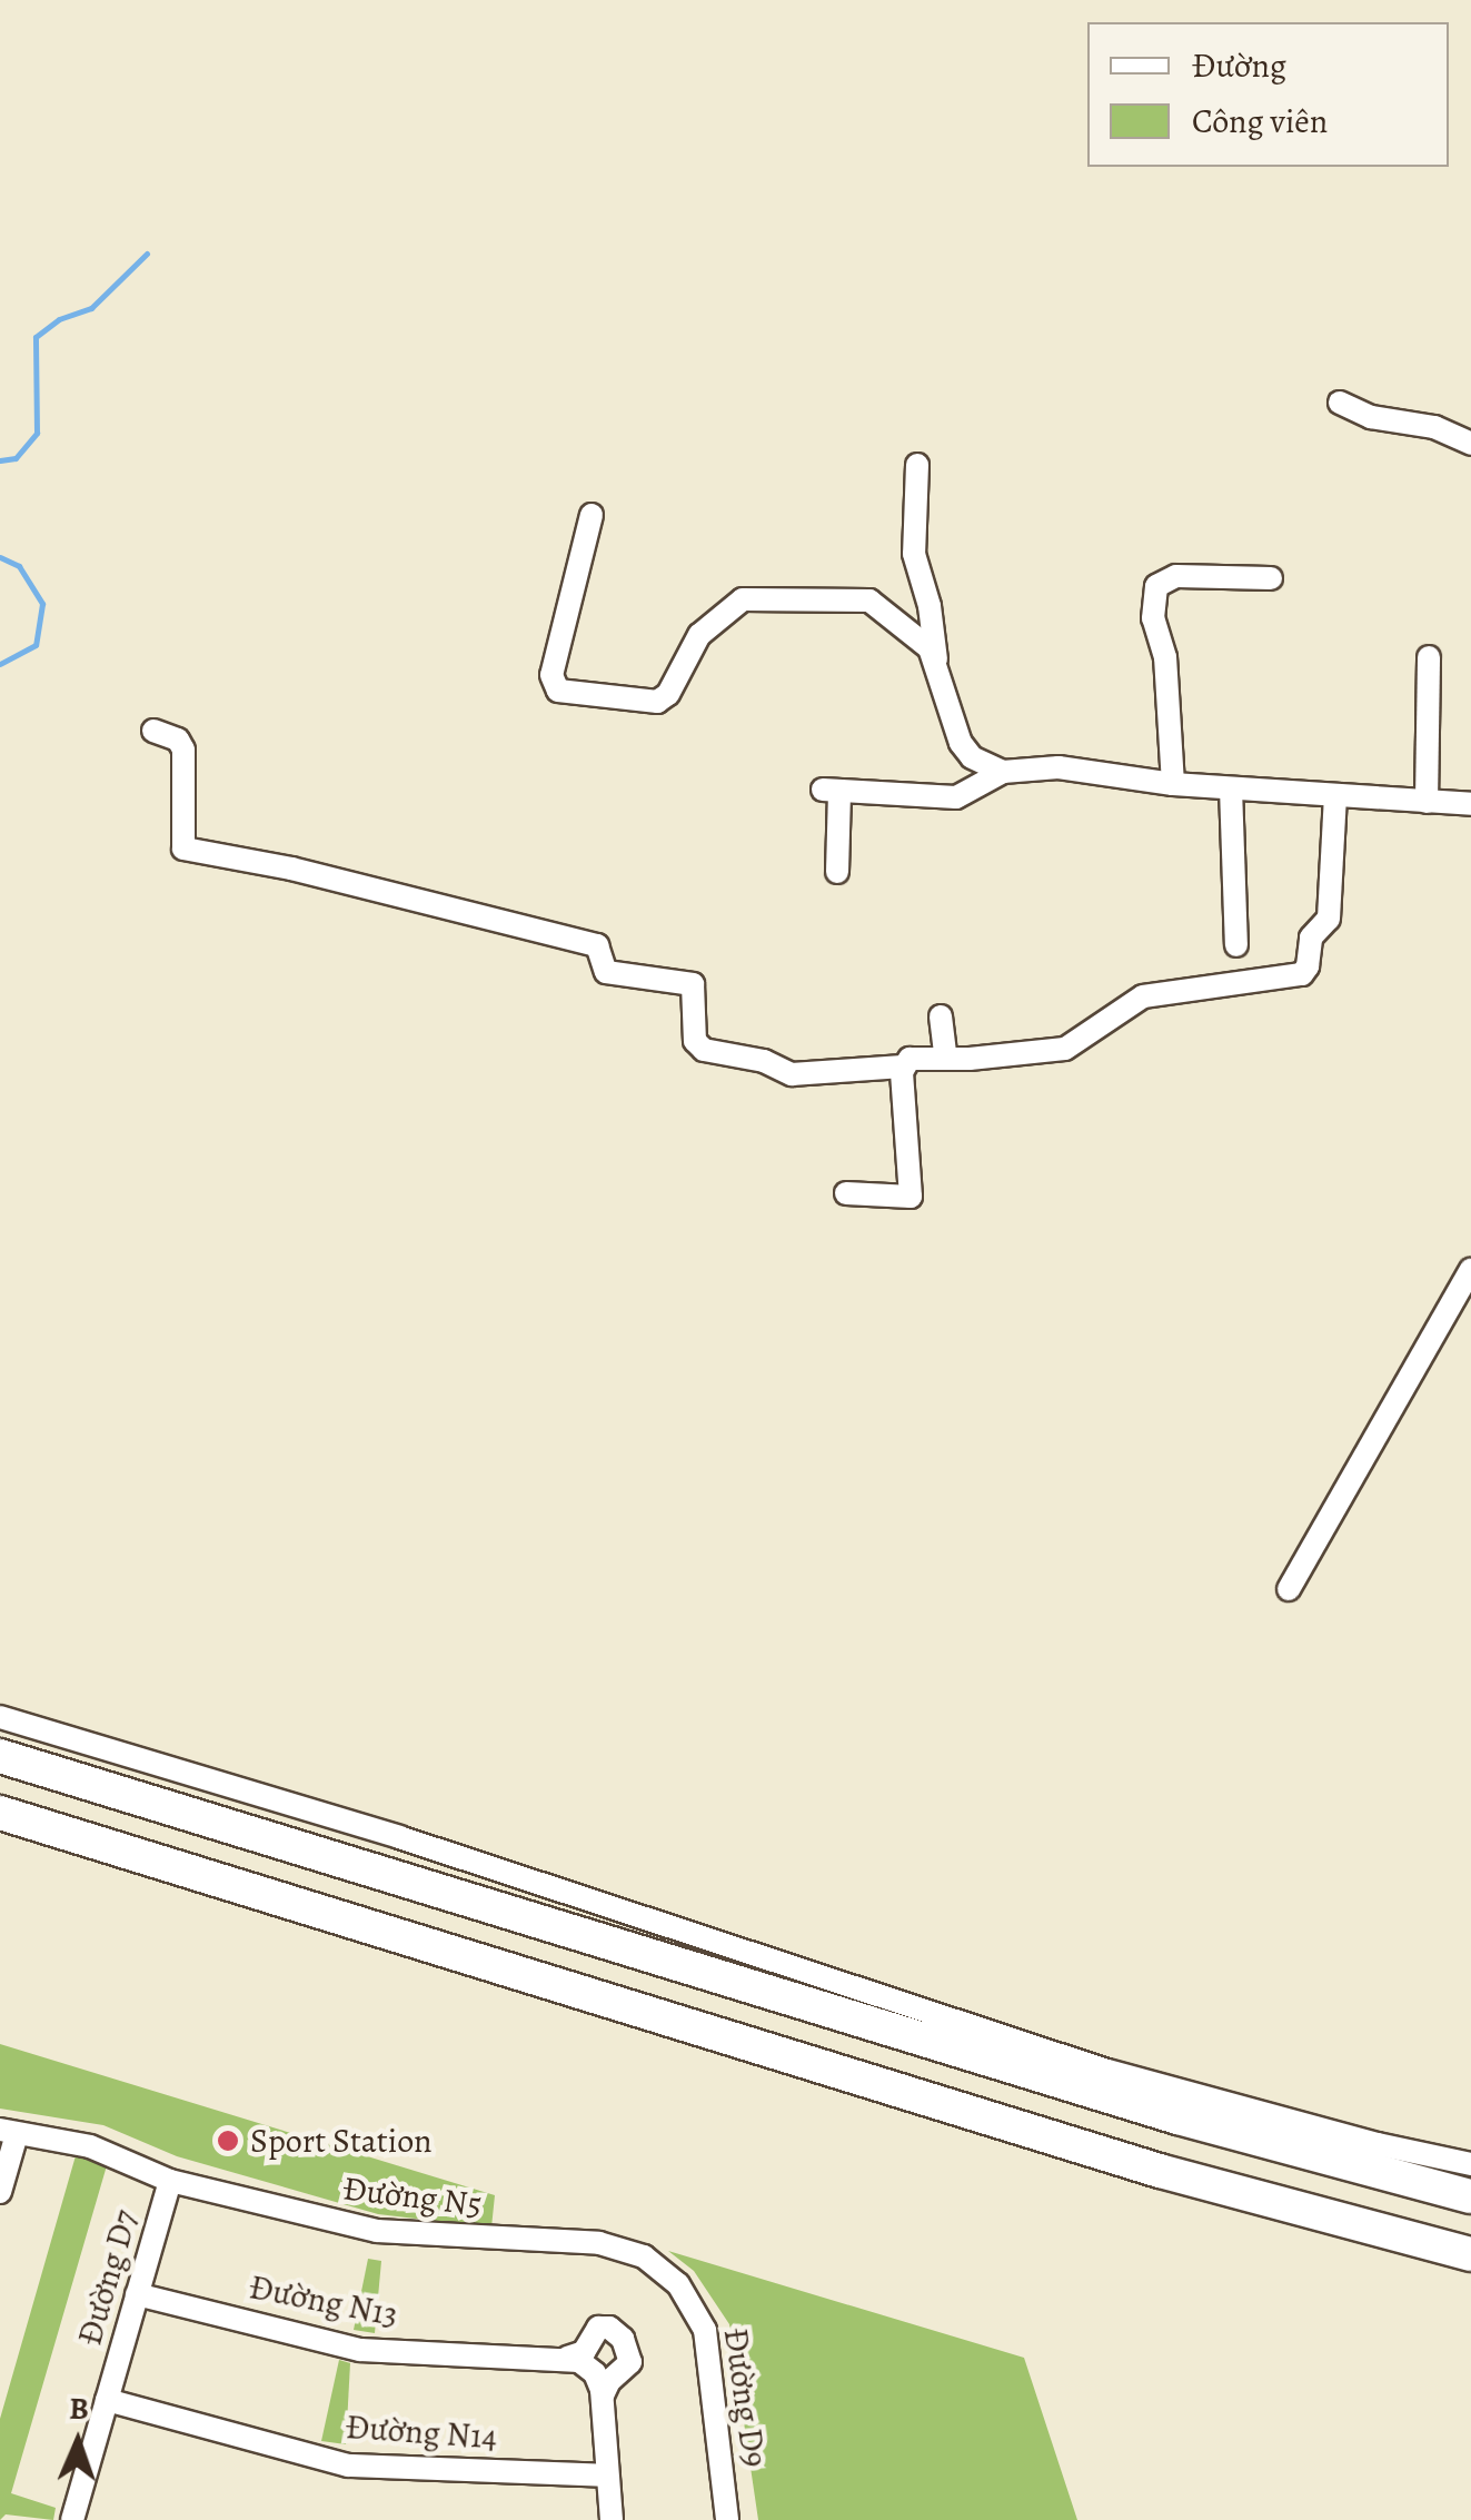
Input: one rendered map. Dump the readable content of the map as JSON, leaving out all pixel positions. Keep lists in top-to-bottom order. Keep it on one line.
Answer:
{"streets":{"street":["Đường N5","Đường D7","Đường N13","Đường D9","Đường N14"]},"crossings":[["Đường N5","Đường D7"],["Đường N5","Đường D9"],["Đường D7","Đường N13"],["Đường D7","Đường N14"]],"places":["Sport Station"],"legend":["Đường","Công viên"],"north":"top"}
